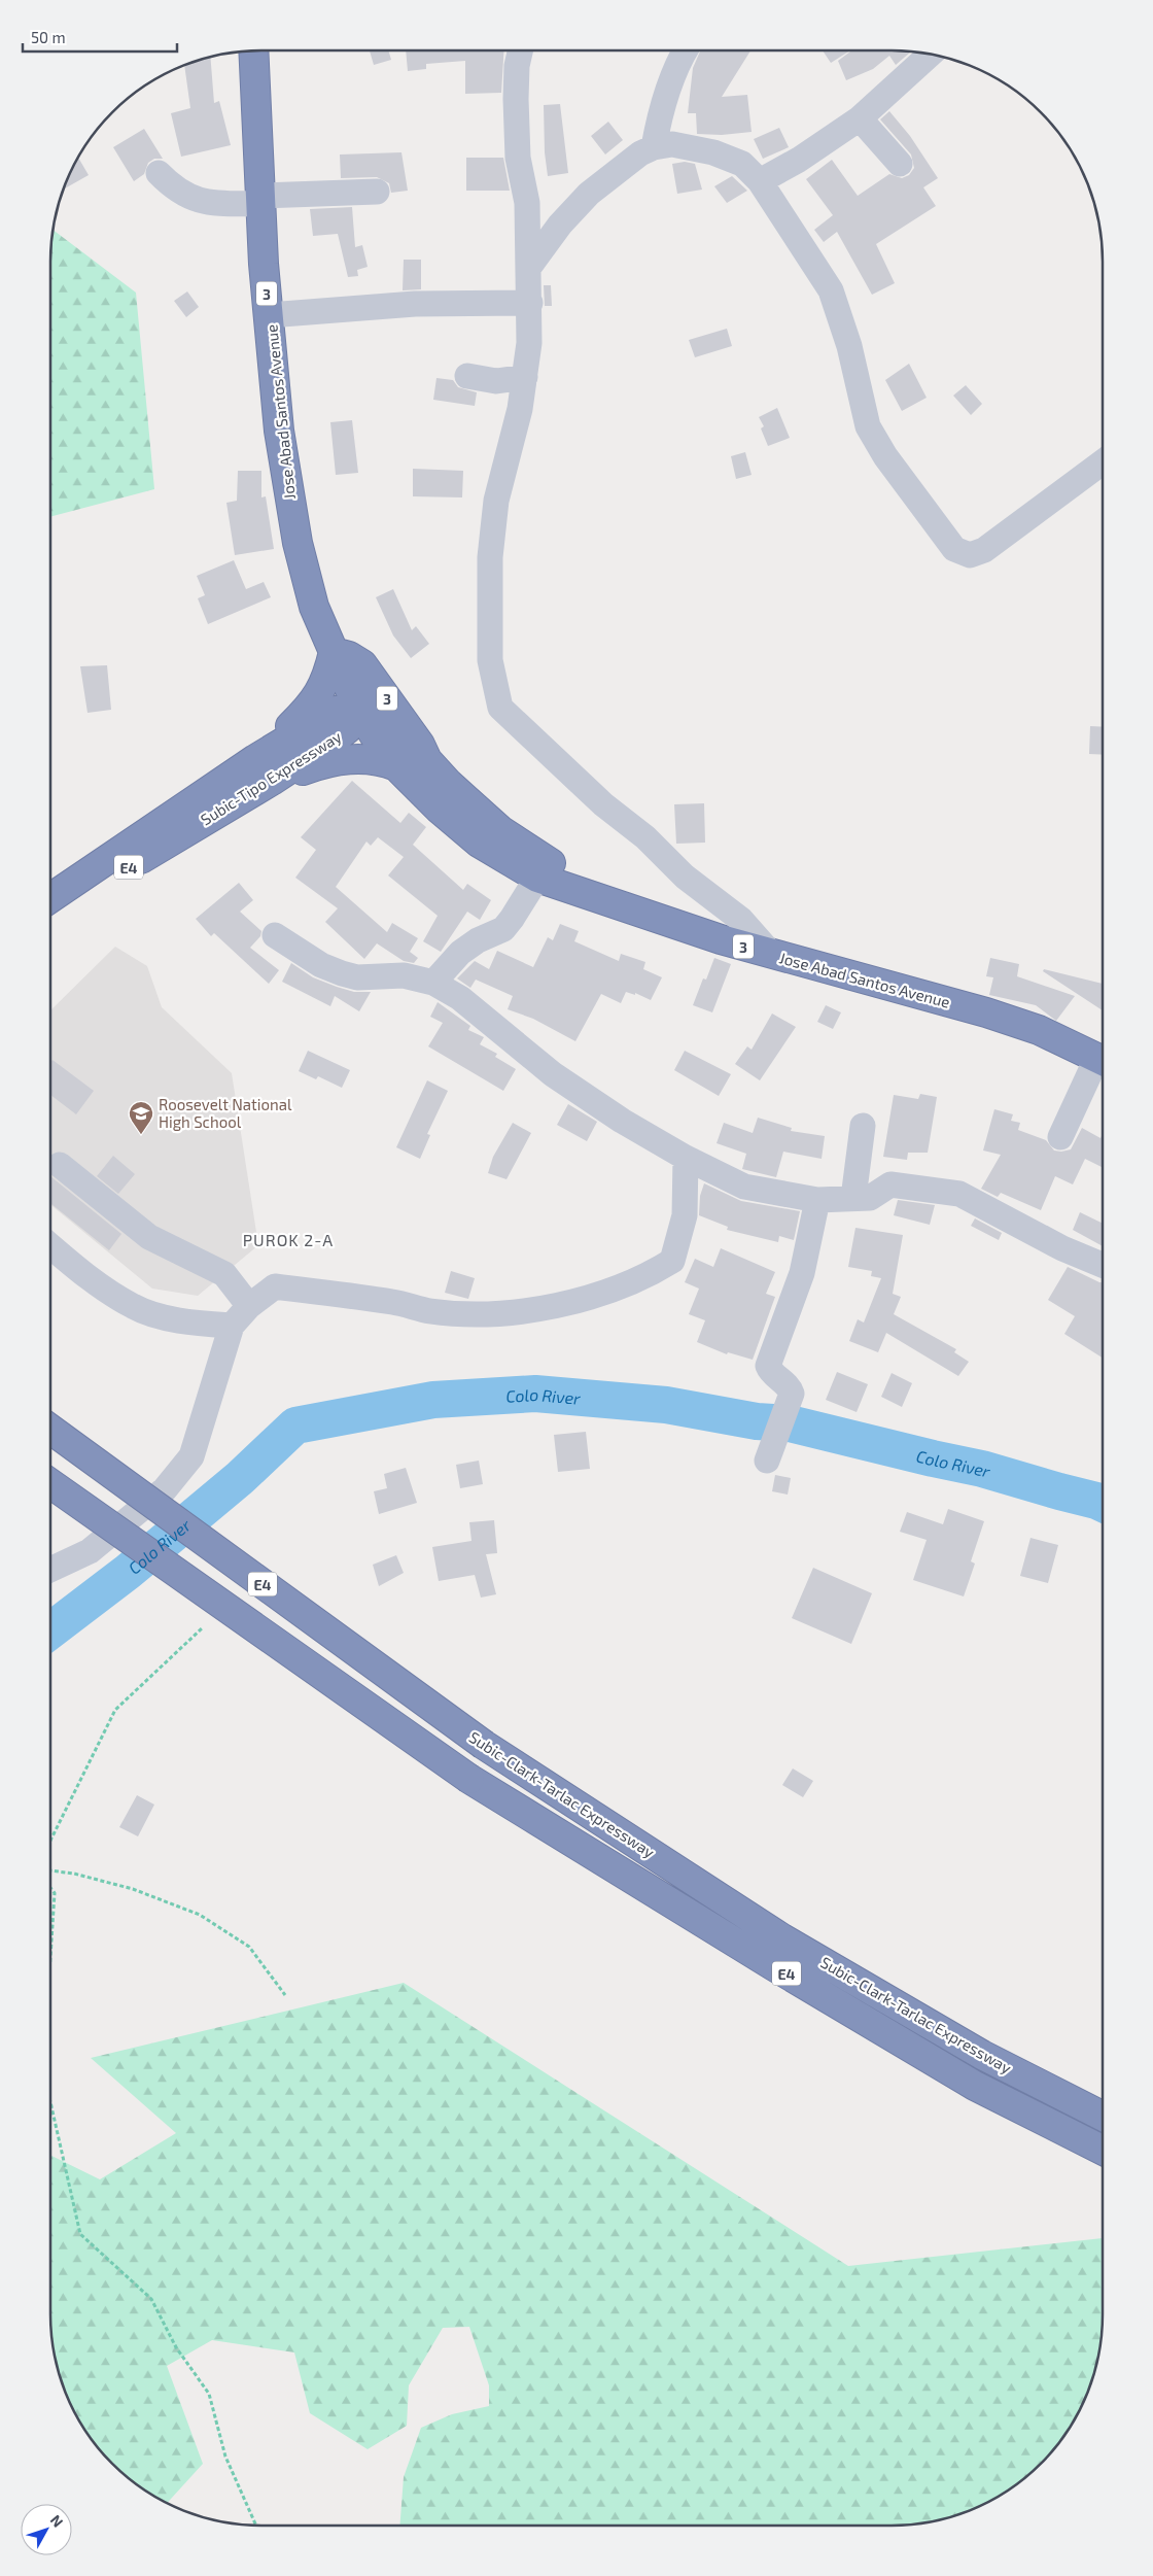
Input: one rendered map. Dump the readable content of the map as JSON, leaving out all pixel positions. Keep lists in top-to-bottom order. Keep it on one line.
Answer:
{"streets":{"highway":["3","Jose Abad Santos Avenue","Subic-Tipo Expressway","E4","Subic-Clark-Tarlac Expressway"]},"crossings":[["Jose Abad Santos Avenue","Subic-Tipo Expressway"],["Jose Abad Santos Avenue","E4"],["Subic-Tipo Expressway","E4"]],"districts":["PUROK 2-A"],"water":["Colo River"],"places":{"school or university":["Roosevelt National High School"]},"scale_bar":"50 m","north":"top right"}
